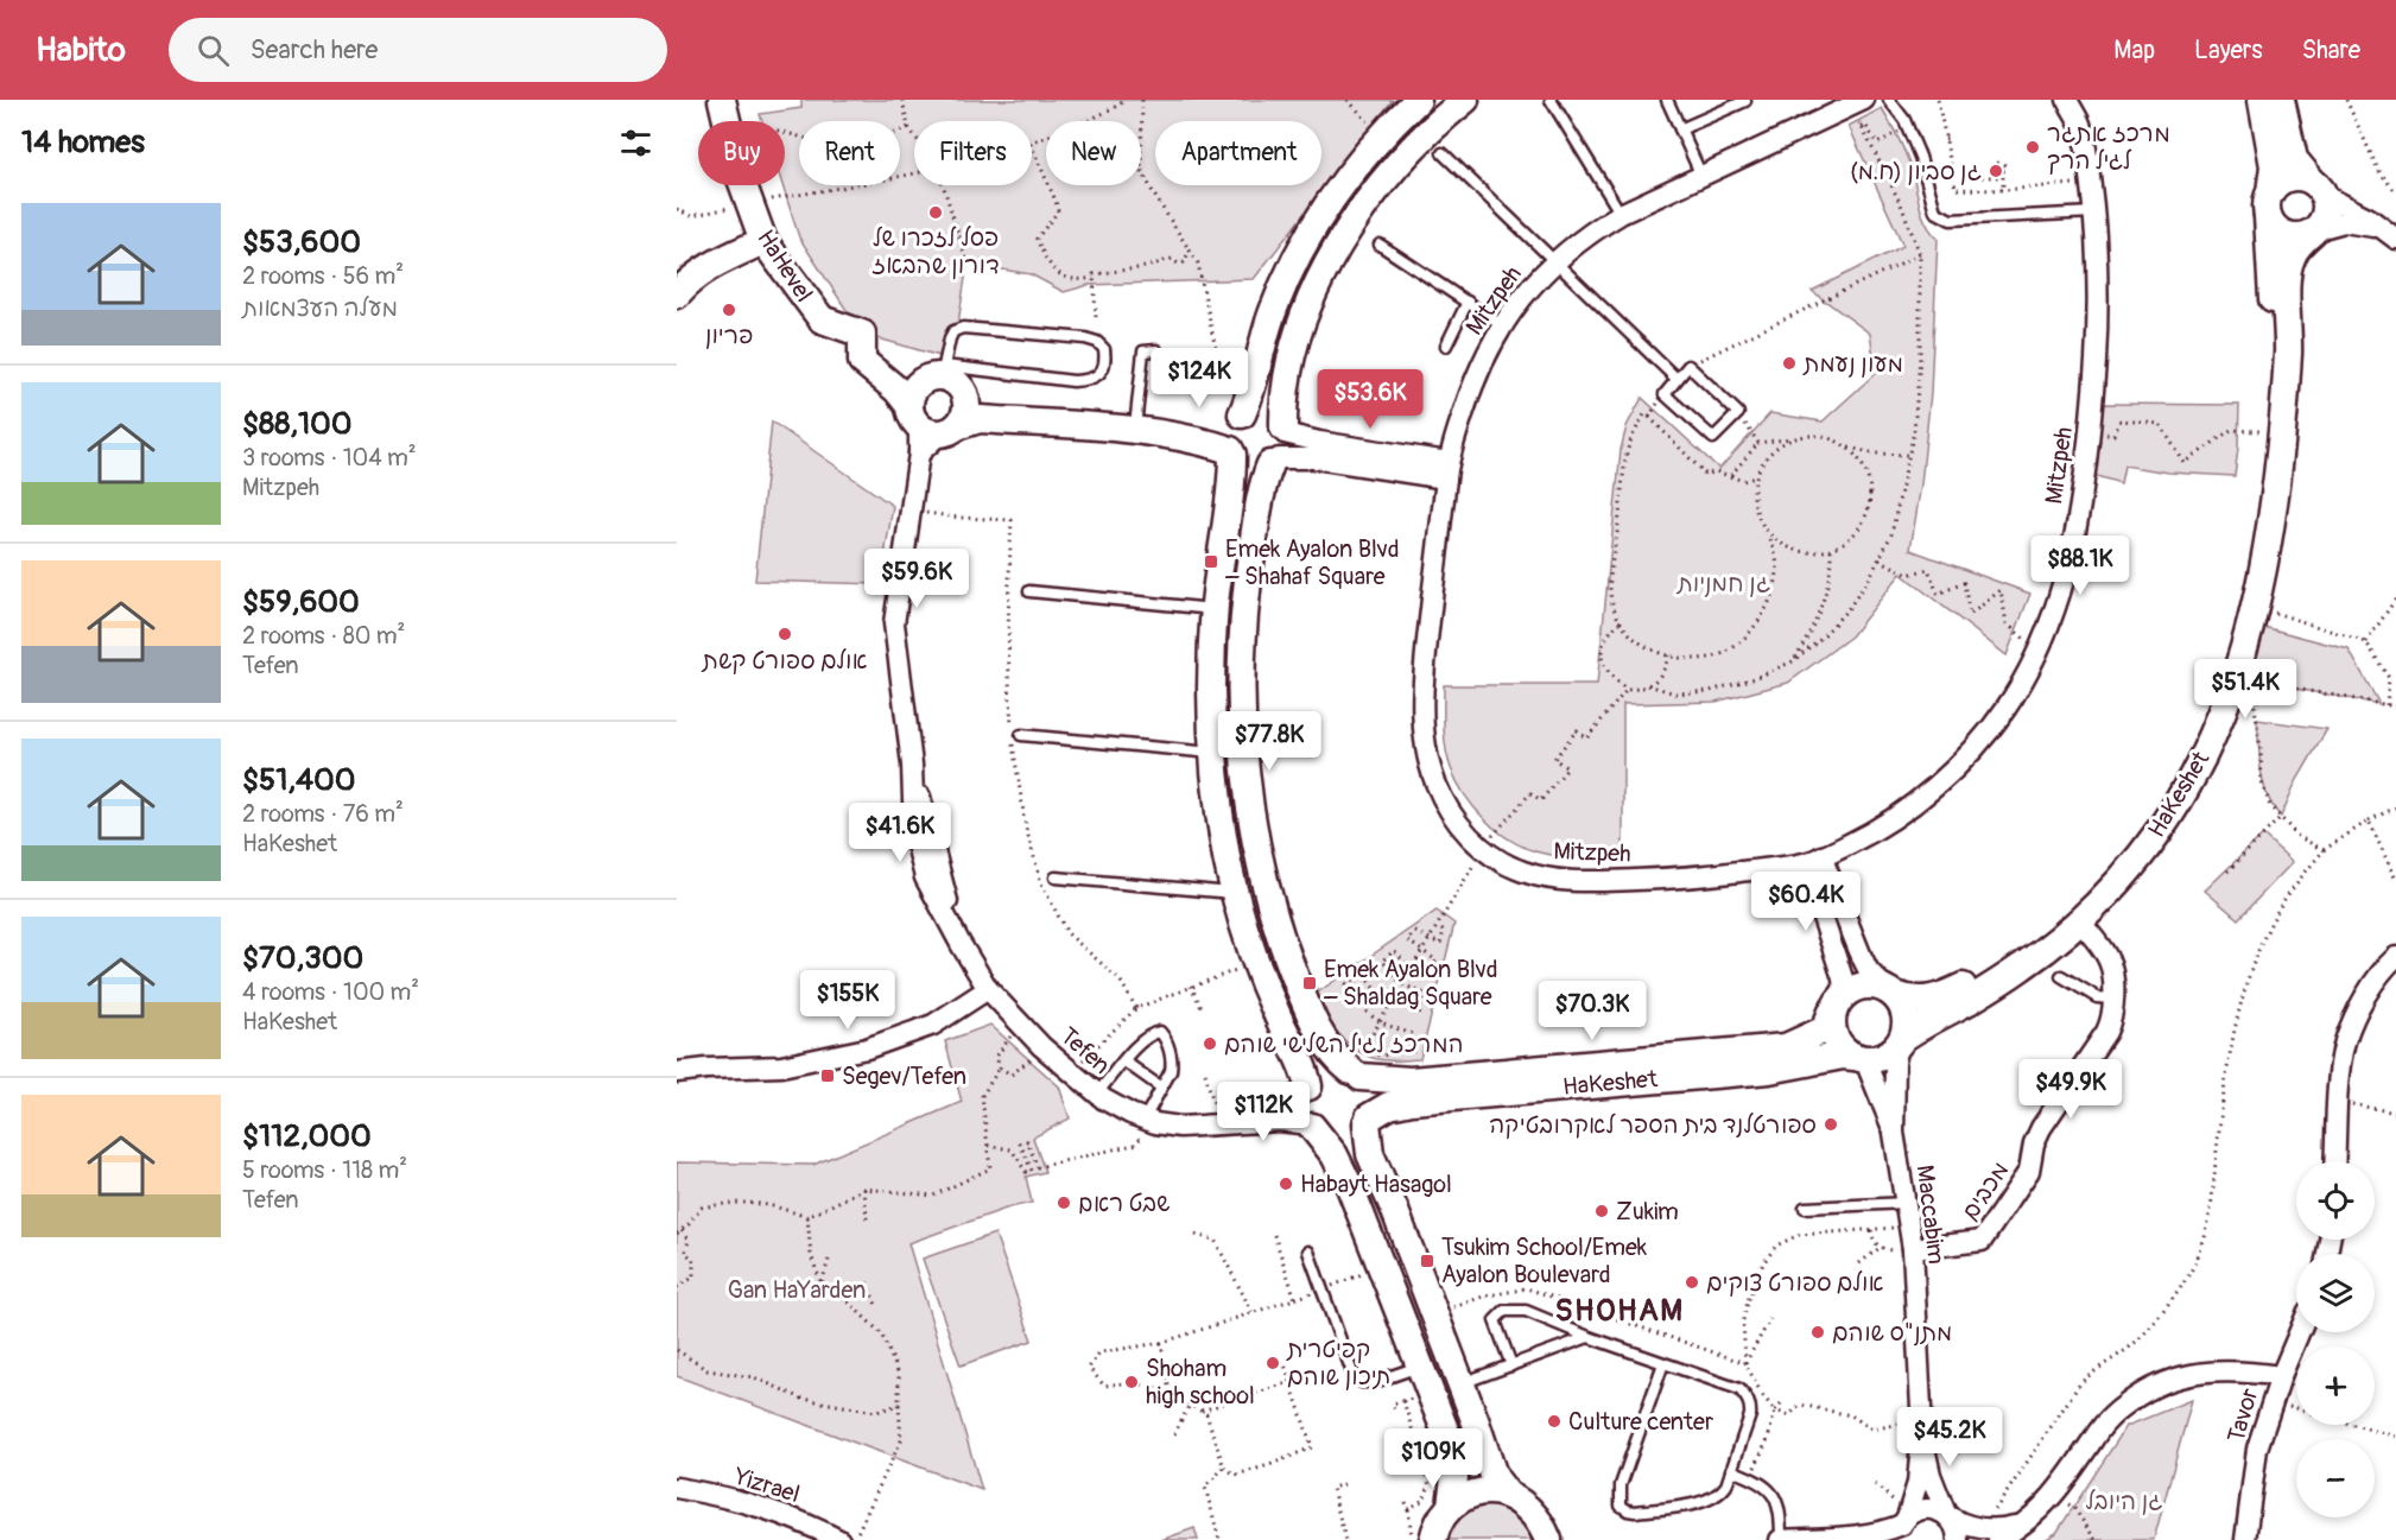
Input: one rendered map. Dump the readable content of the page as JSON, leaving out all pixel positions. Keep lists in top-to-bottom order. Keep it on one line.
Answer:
{"streets":{"street":["HaHevel","Mitzpeh","HaKeshet","Tefen","מכבים","Maccabim","Tavor","Yizrael"]},"crossings":[["HaHevel","Tefen"],["HaKeshet","Tefen"],["HaKeshet","מכבים"],["HaKeshet","Maccabim"],["מכבים","Maccabim"]],"districts":["SHOHAM"],"parks":["גן חמניות","Gan HaYarden","גן היובל"],"places":{"other":["מרכז אתגר לגיל הרך","גן סביון (ח.מ)","פסל לזכרו של דורון שהבאז","פריון","מעון נעמת","אולם ספורט קשת","המרכז לגיל השלישי שוהם","ספורטלנד בית הספר לאקרובטיקה","Habayt Hasagol","שבט ראם","Zukim","אולם ספורט צוקים","מתנ\"ס שוהם","קפיטרית תיכון שוהם","Shoham high school","Culture center"],"transit":["Emek Ayalon Blvd – Shahaf Square","Emek Ayalon Blvd – Shaldag Square","Segev/Tefen","Tsukim School/Emek Ayalon Boulevard"]},"page":{"header":"Habito","search":"Search here","nav":["Map","Layers","Share"],"heading":"14 homes","chip":["Buy","Rent","Filters","New","Apartment"],"list":[{"name":"$53,600","note":"2 rooms · 56 m² · מעלה העצמאות"},{"name":"$88,100","note":"3 rooms · 104 m² · Mitzpeh"},{"name":"$59,600","note":"2 rooms · 80 m² · Tefen"},{"name":"$51,400","note":"2 rooms · 76 m² · HaKeshet"},{"name":"$70,300","note":"4 rooms · 100 m² · HaKeshet"},{"name":"$112,000","note":"5 rooms · 118 m² · Tefen"}],"price":["$124K","$53.6K","$88.1K","$59.6K","$51.4K","$77.8K","$41.6K","$60.4K","$155K","$70.3K","$49.9K","$112K","$45.2K","$109K"],"map_buttons":["+","−"]}}
